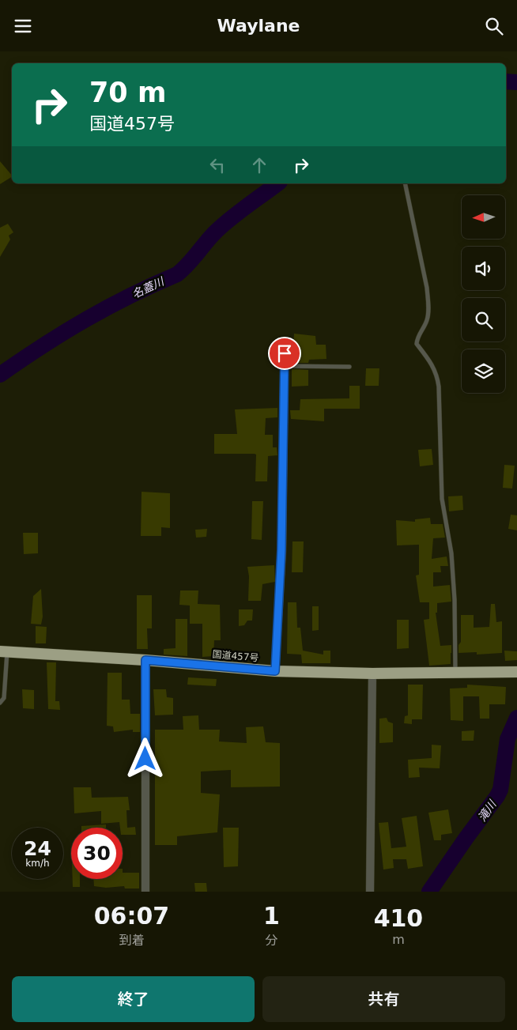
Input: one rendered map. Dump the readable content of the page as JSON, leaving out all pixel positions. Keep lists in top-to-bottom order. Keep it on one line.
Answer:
{"streets":{"highway":["国道457号"]},"water":["名蓋川","滝川"],"north":"left","page":{"header":"Waylane","turn":["70 m","国道457号"],"speed":"24 km/h","limit":"30","eta":["06:07","到着","1","分","410","m"],"buttons":["終了","共有"]}}
